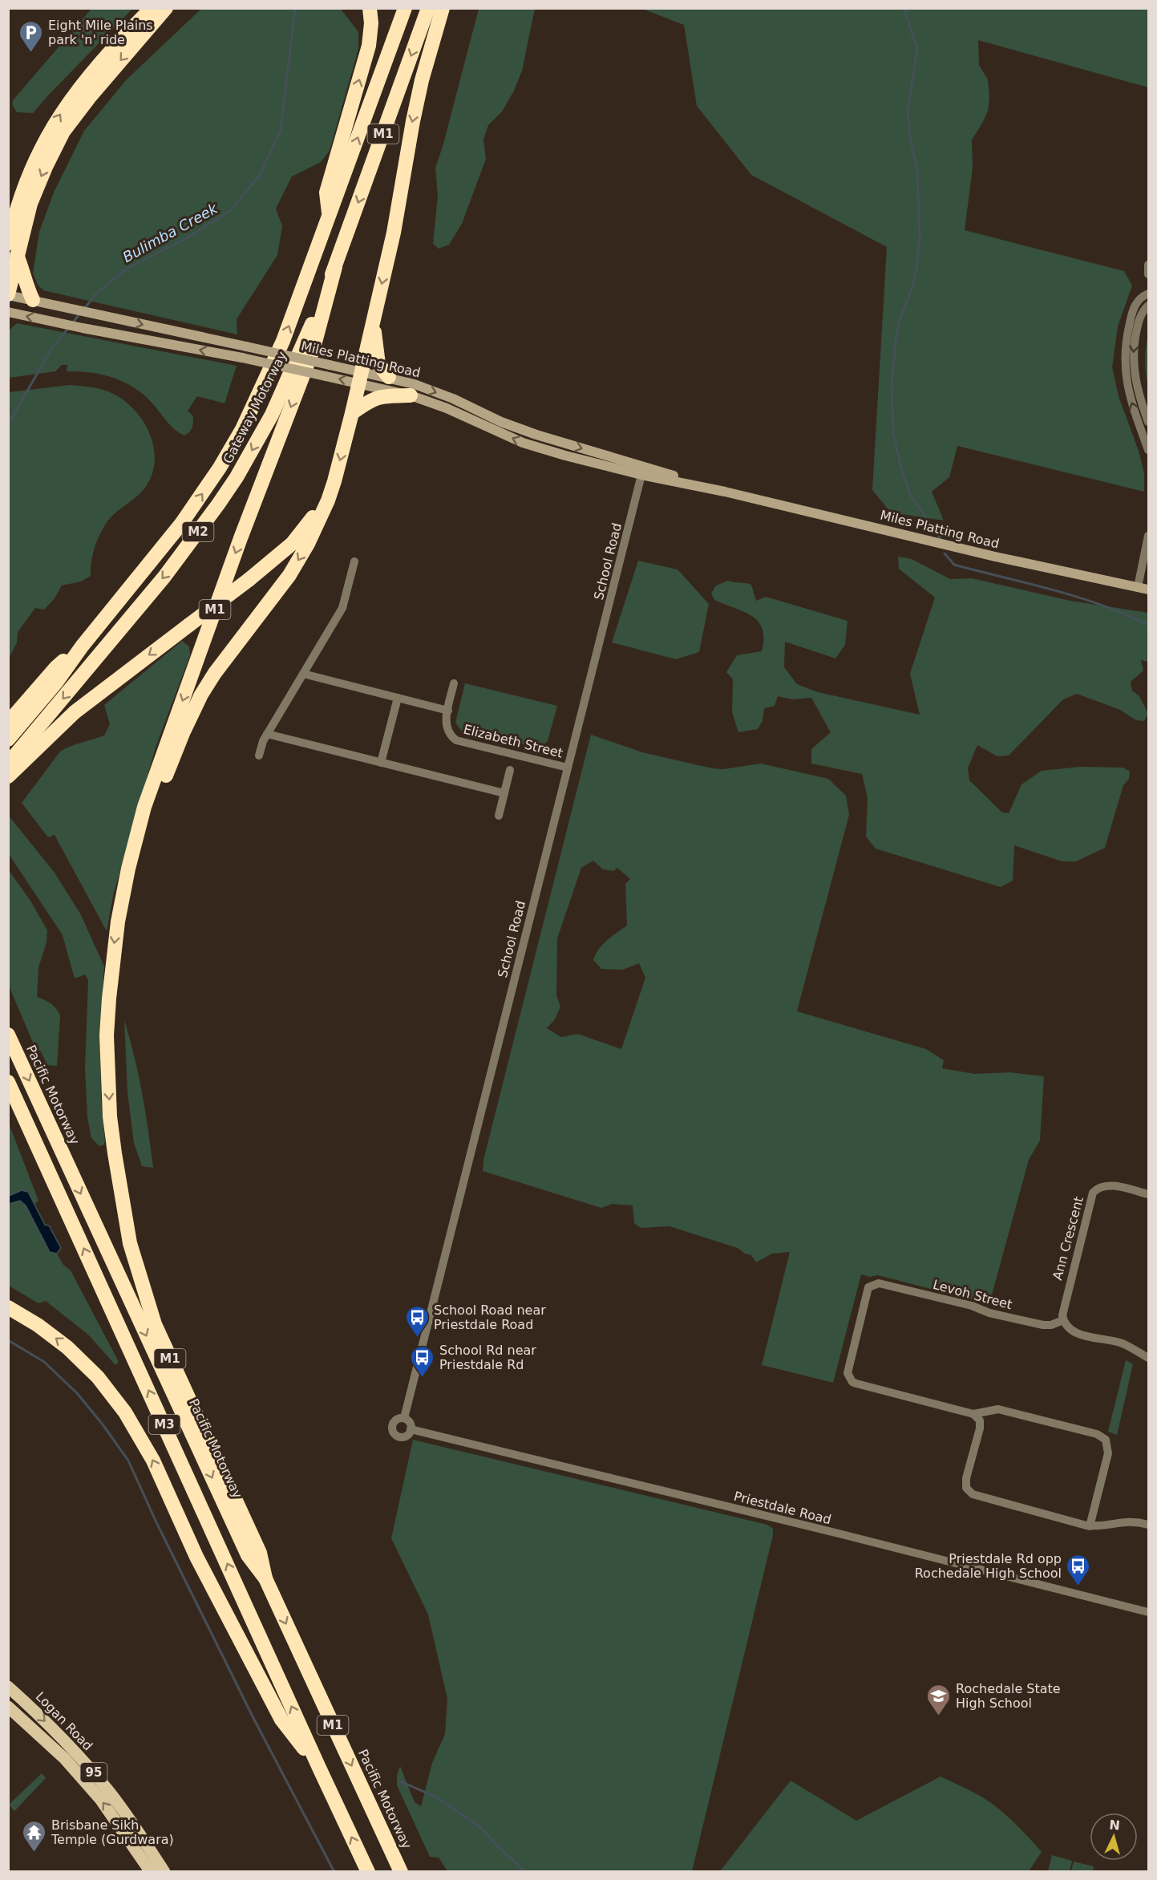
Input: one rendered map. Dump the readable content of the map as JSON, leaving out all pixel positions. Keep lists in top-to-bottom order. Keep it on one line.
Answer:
{"streets":{"highway":["M1","Gateway Motorway","M2","Pacific Motorway","M3"],"main road":["Miles Platting Road","Logan Road","95"],"street":["School Road","Elizabeth Street","Ann Crescent","Levoh Street","Priestdale Road"]},"crossings":[["M1","Gateway Motorway"],["M1","Pacific Motorway"],["M1","M3"],["Miles Platting Road","School Road"],["School Road","Elizabeth Street"],["School Road","Priestdale Road"],["Ann Crescent","Levoh Street"]],"water":["Bulimba Creek"],"places":{"parking":["Eight Mile Plains park 'n' ride"],"bus stop":["School Road near Priestdale Road","School Rd near Priestdale Rd","Priestdale Rd opp Rochedale High School"],"school or university":["Rochedale State High School"],"temple":["Brisbane Sikh Temple (Gurdwara)"]},"north":"top"}
